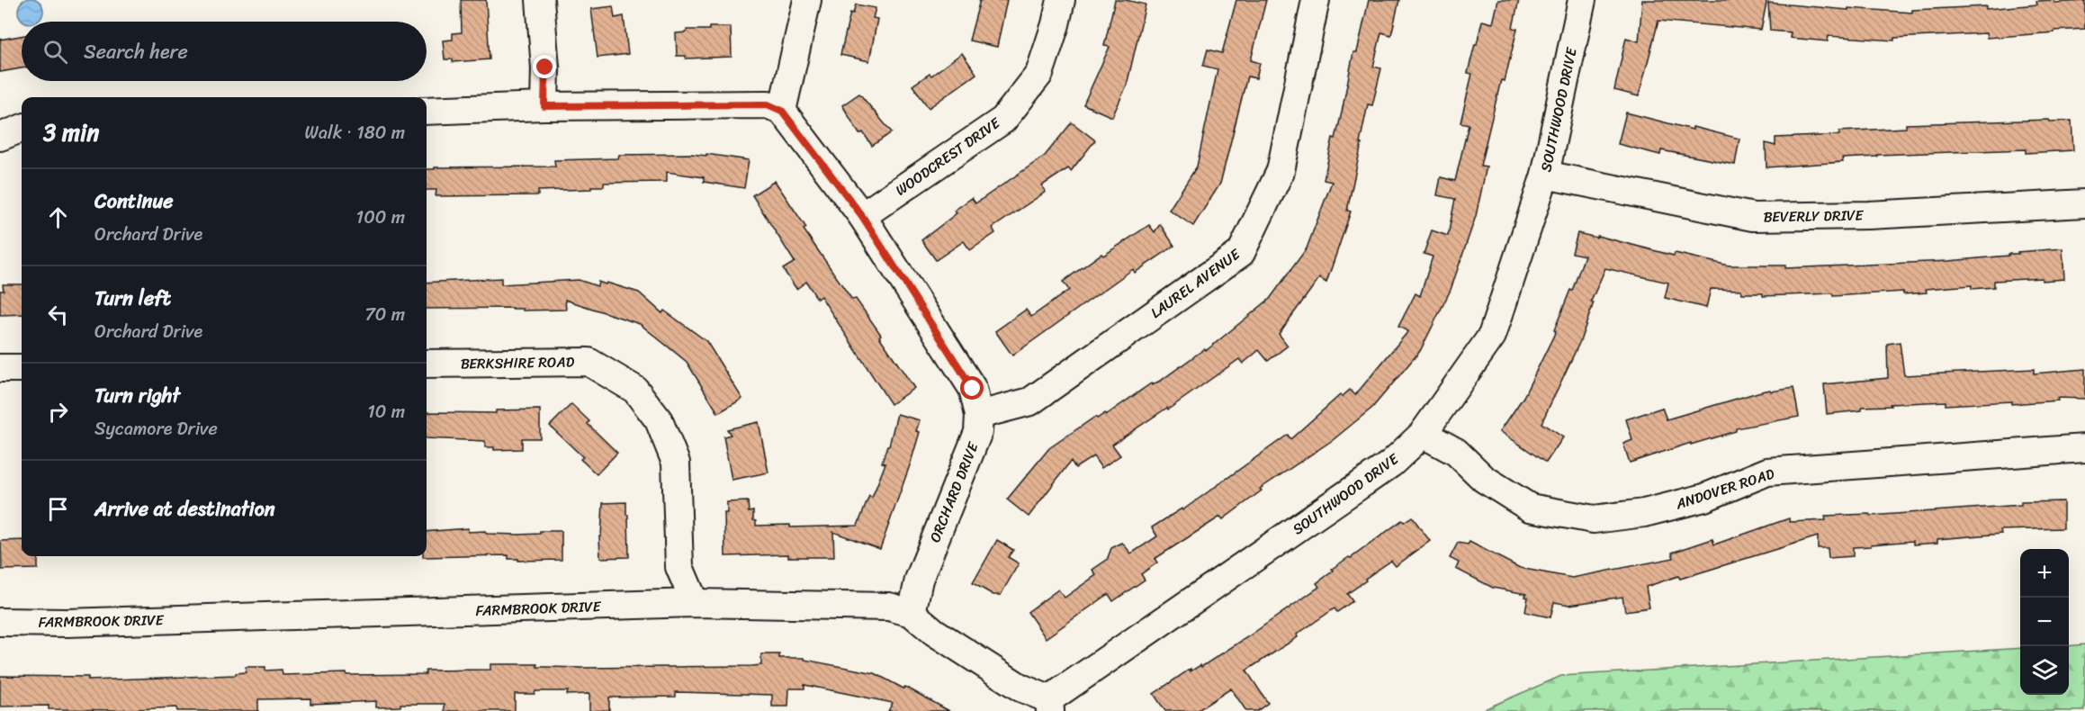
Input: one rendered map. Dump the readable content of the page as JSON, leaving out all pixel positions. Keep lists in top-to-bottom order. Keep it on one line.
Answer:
{"streets":{"street":["SOUTHWOOD DRIVE","WOODCREST DRIVE","BEVERLY DRIVE","LAUREL AVENUE","BERKSHIRE ROAD","ANDOVER ROAD","ORCHARD DRIVE","FARMBROOK DRIVE"]},"crossings":[["SOUTHWOOD DRIVE","BEVERLY DRIVE"],["SOUTHWOOD DRIVE","ANDOVER ROAD"],["SOUTHWOOD DRIVE","FARMBROOK DRIVE"],["WOODCREST DRIVE","ORCHARD DRIVE"],["LAUREL AVENUE","ORCHARD DRIVE"],["BERKSHIRE ROAD","FARMBROOK DRIVE"],["ORCHARD DRIVE","FARMBROOK DRIVE"]],"page":{"search":"Search here","heading":["3 min","Walk · 180 m"],"list":[["Continue","Orchard Drive","100 m"],["Turn left","Orchard Drive","70 m"],["Turn right","Sycamore Drive","10 m"],"Arrive at destination"],"map_buttons":["+","−"]}}
